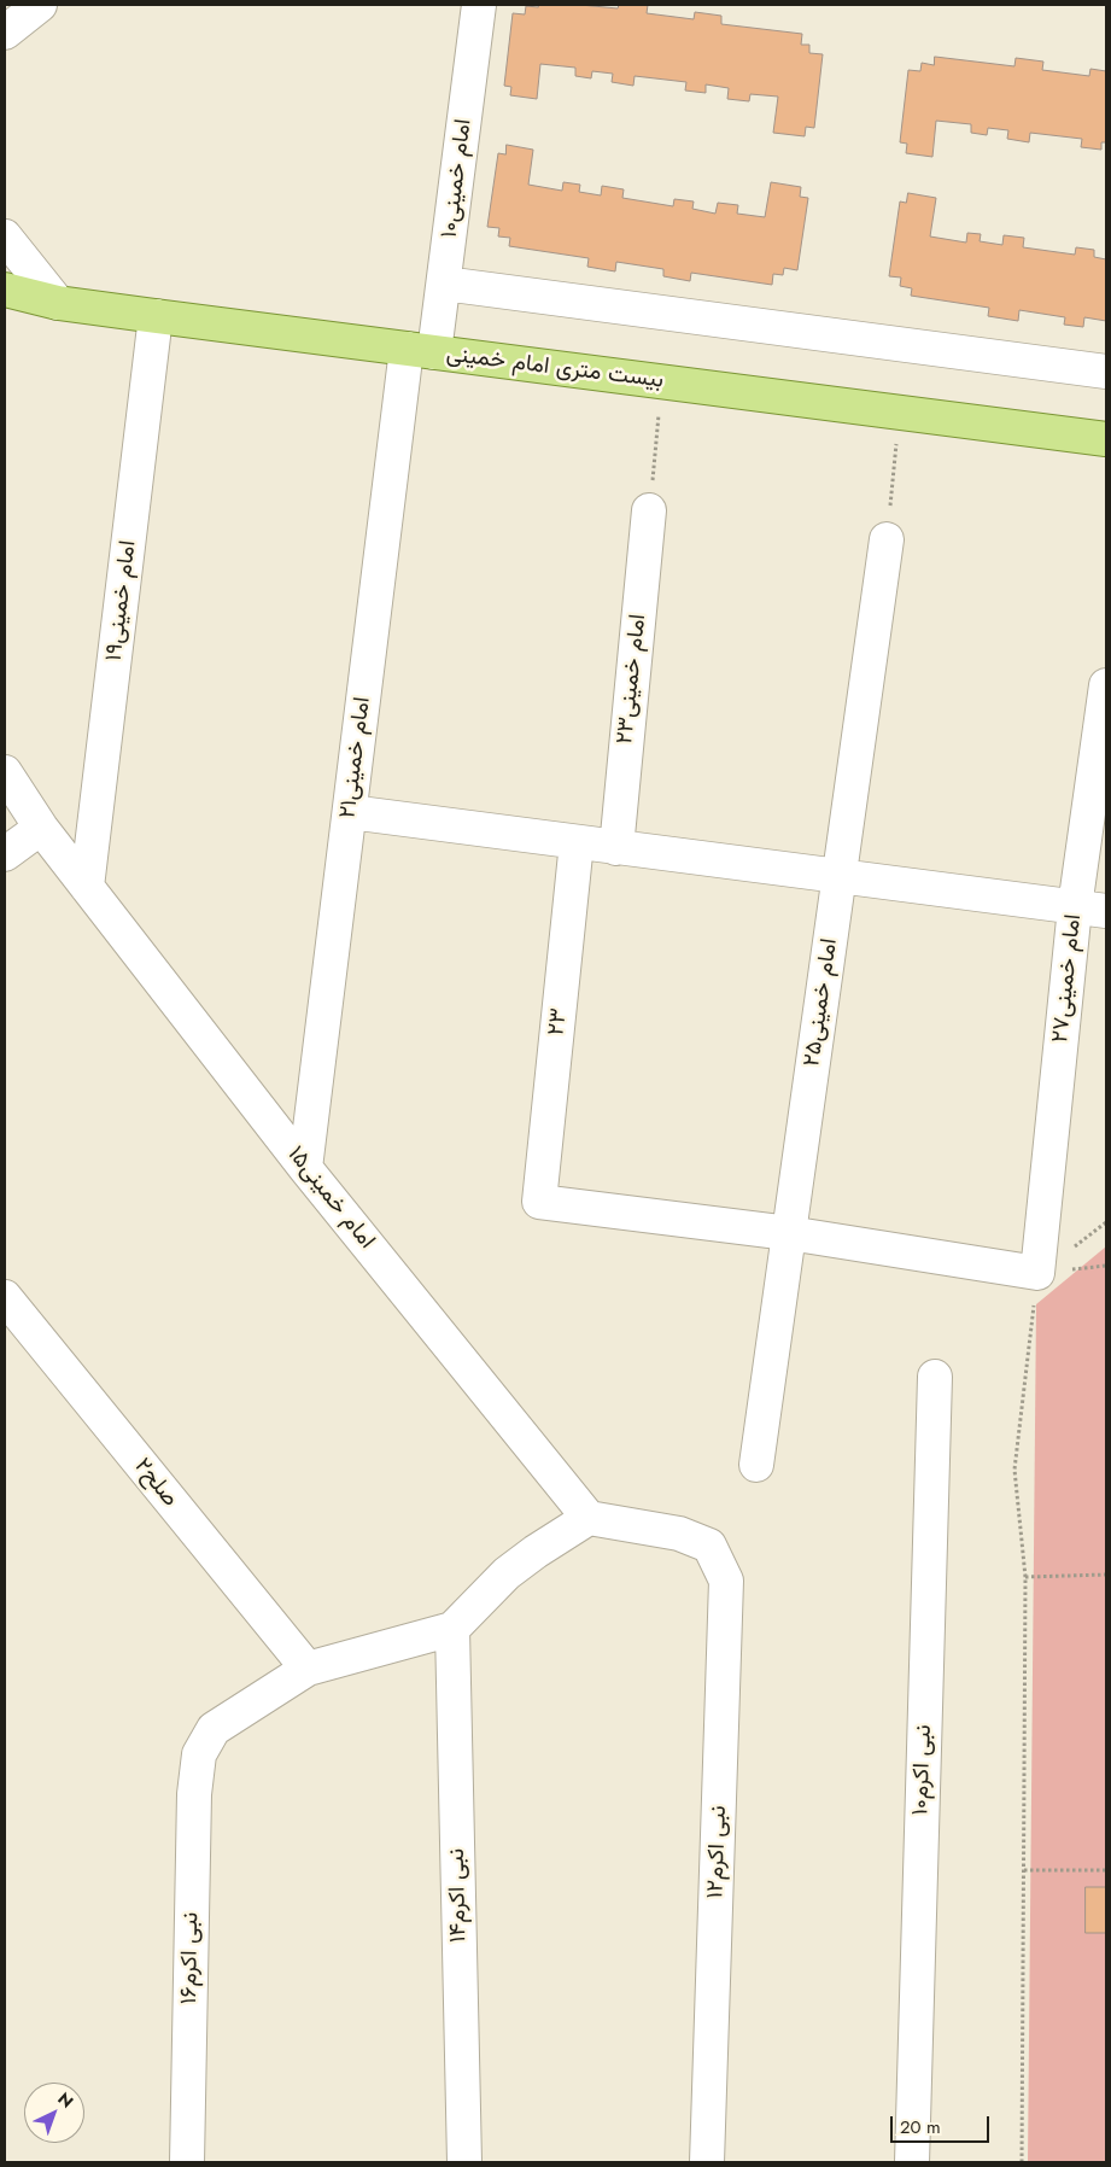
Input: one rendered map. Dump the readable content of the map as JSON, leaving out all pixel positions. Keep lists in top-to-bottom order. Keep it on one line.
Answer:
{"streets":{"main road":["بیست متری امام خمینی"],"street":["امام خمینی۱۰","امام خمینی۱۹","امام خمینی۲۳","امام خمینی۲۱","امام خمینی۲۷","امام خمینی۲۵","۲۳","۱۵امام خمینی","صلح۲","نبی اکرم۱۰","نبی اکرم۱۲","نبی اکرم۱۴","نبی اکرم۱۶"]},"crossings":[["امام خمینی۱۰","بیست متری امام خمینی"],["امام خمینی۱۰","امام خمینی۲۱"],["بیست متری امام خمینی","امام خمینی۱۹"],["بیست متری امام خمینی","امام خمینی۲۱"],["امام خمینی۱۹","۱۵امام خمینی"],["امام خمینی۲۱","۱۵امام خمینی"],["امام خمینی۲۵","۲۳"],["۱۵امام خمینی","نبی اکرم۱۲"],["صلح۲","نبی اکرم۱۶"]],"scale_bar":"20 m","north":"top right"}
